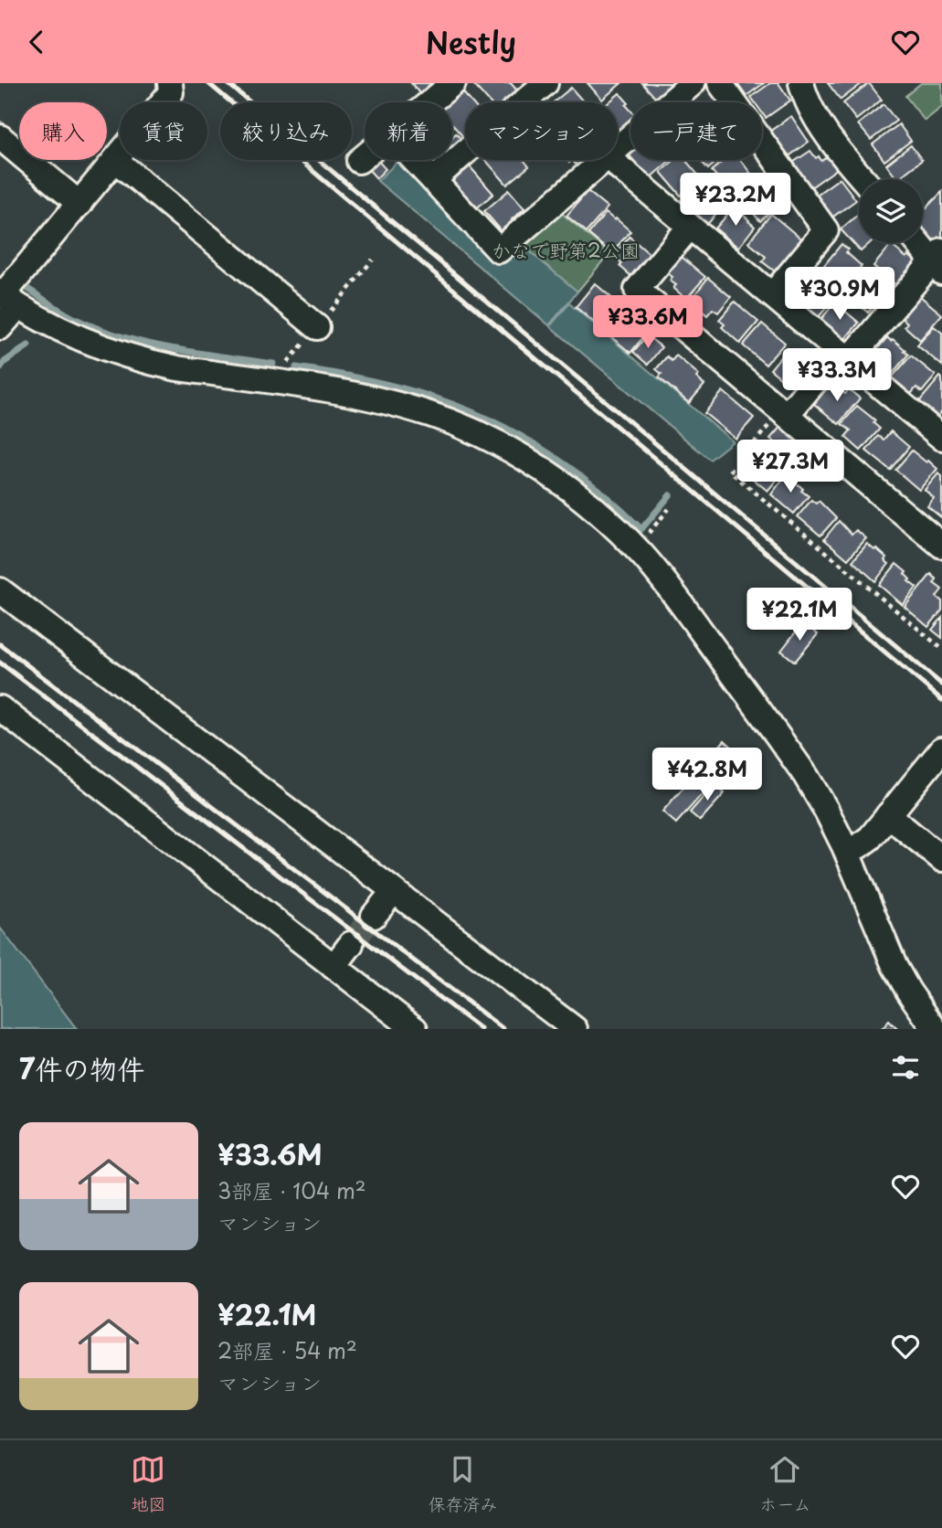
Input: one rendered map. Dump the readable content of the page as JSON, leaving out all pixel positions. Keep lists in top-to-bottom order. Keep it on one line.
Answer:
{"parks":["かなで野第2公園"],"page":{"header":"Nestly","chip":["購入","賃貸","絞り込み","新着","マンション","一戸建て"],"price":["¥23.2M","¥30.9M","¥33.6M","¥33.3M","¥27.3M","¥22.1M","¥42.8M"],"heading":"7件の物件","list":[{"name":"¥33.6M","note":"3部屋 · 104 m² · マンション"},{"name":"¥22.1M","note":"2部屋 · 54 m² · マンション"}],"tabs":["地図","保存済み","ホーム"]}}
